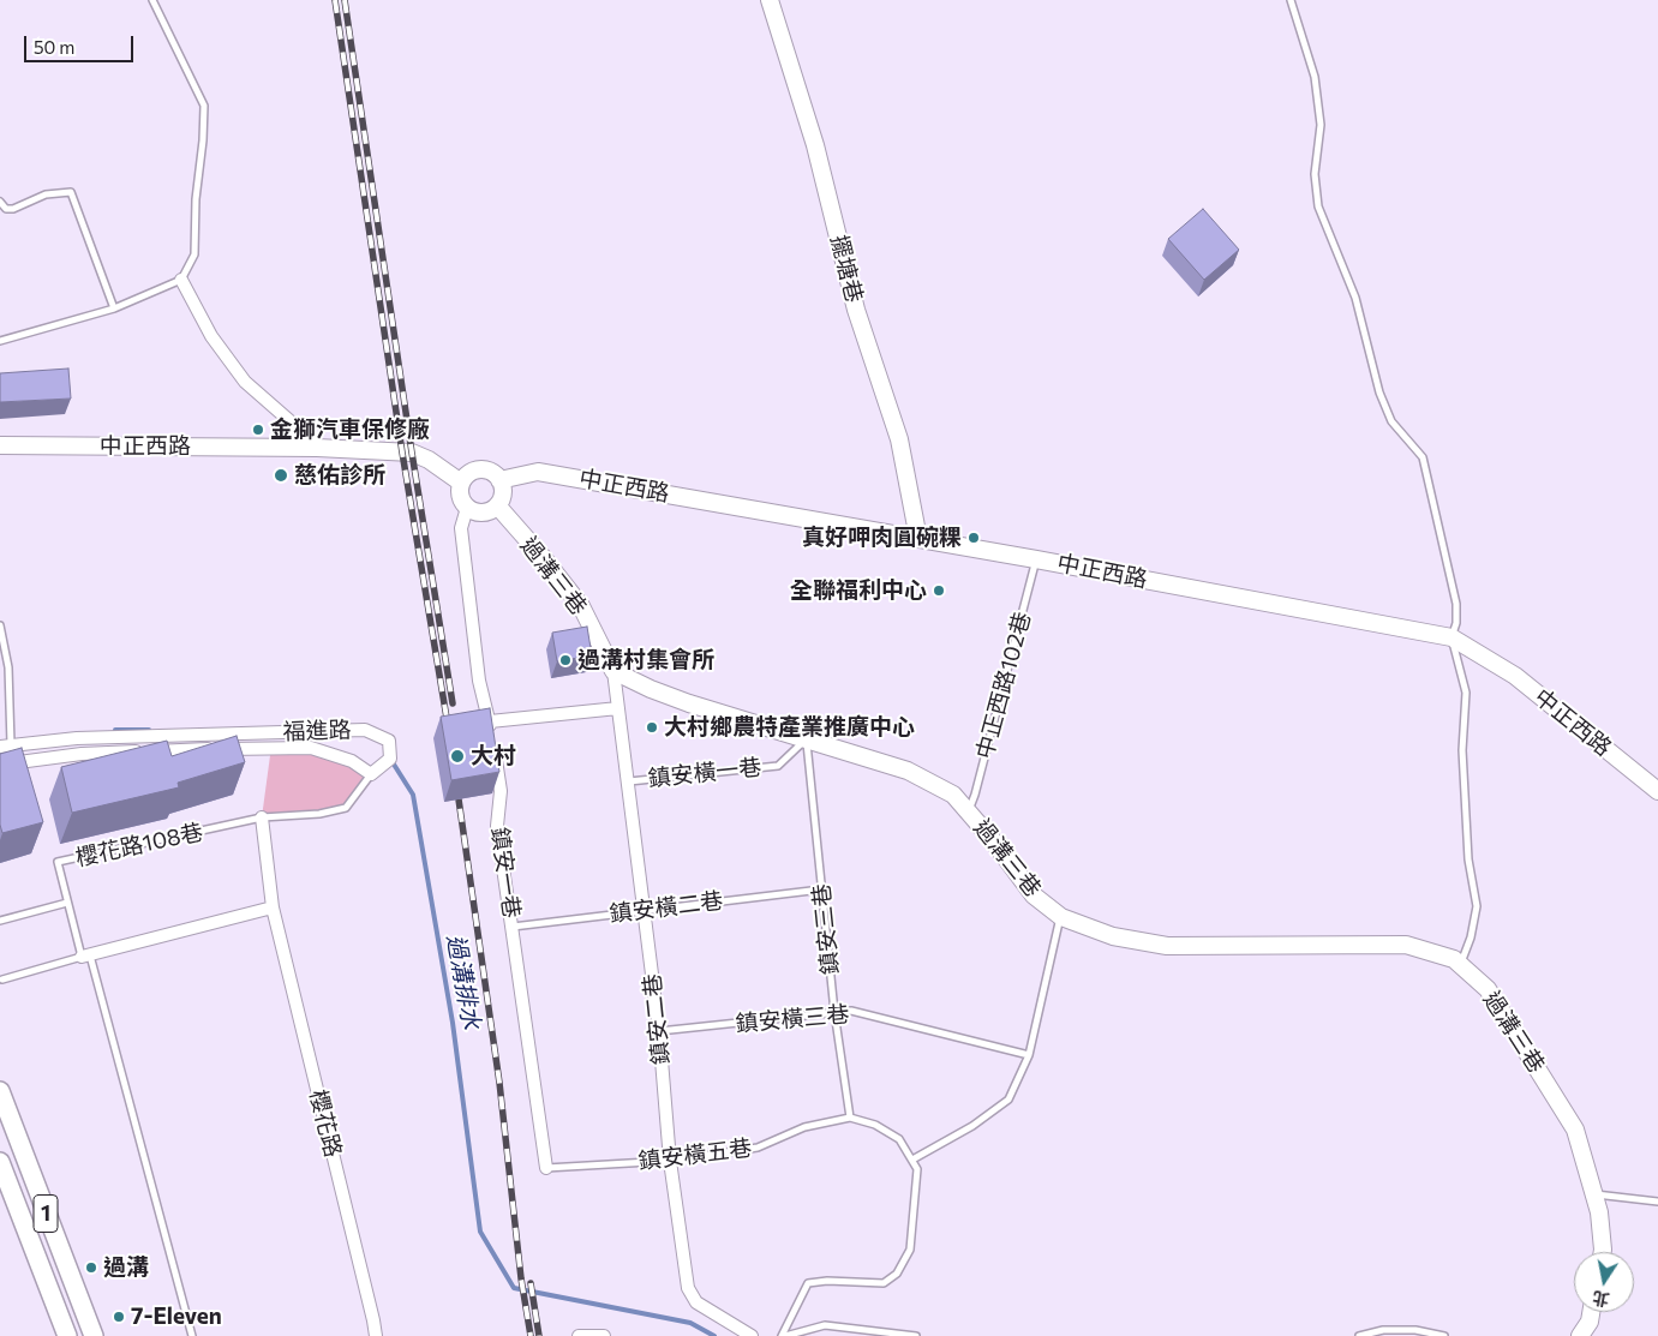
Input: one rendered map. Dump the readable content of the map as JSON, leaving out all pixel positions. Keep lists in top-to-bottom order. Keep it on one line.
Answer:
{"streets":{"main road":["1"],"street":["擺塘巷","中正西路","過溝三巷","福進路","鎮安一巷","鎮安二巷","櫻花路"],"lane":["中正西路102巷","鎮安橫一巷","櫻花路108巷","鎮安橫二巷","鎮安三巷","鎮安橫三巷","鎮安橫五巷"]},"crossings":[["擺塘巷","中正西路"],["中正西路","過溝三巷"],["中正西路","中正西路102巷"],["中正西路","鎮安一巷"],["過溝三巷","中正西路102巷"],["過溝三巷","鎮安橫一巷"],["過溝三巷","鎮安一巷"],["過溝三巷","鎮安三巷"],["過溝三巷","鎮安二巷"],["鎮安橫一巷","鎮安三巷"],["鎮安橫一巷","鎮安二巷"],["櫻花路108巷","櫻花路"],["鎮安一巷","鎮安橫二巷"],["鎮安一巷","鎮安橫五巷"],["鎮安橫二巷","鎮安三巷"],["鎮安橫二巷","鎮安二巷"],["鎮安三巷","鎮安橫三巷"],["鎮安三巷","鎮安橫五巷"],["鎮安二巷","鎮安橫三巷"],["鎮安二巷","鎮安橫五巷"]],"water":["過溝排水"],"places":["金獅汽車保修廠","慈佑診所","真好呷肉圓碗粿","全聯福利中心","過溝村集會所","大村鄉農特產業推廣中心","大村","過溝","7-Eleven"],"scale_bar":"50 m","north":"bottom"}
